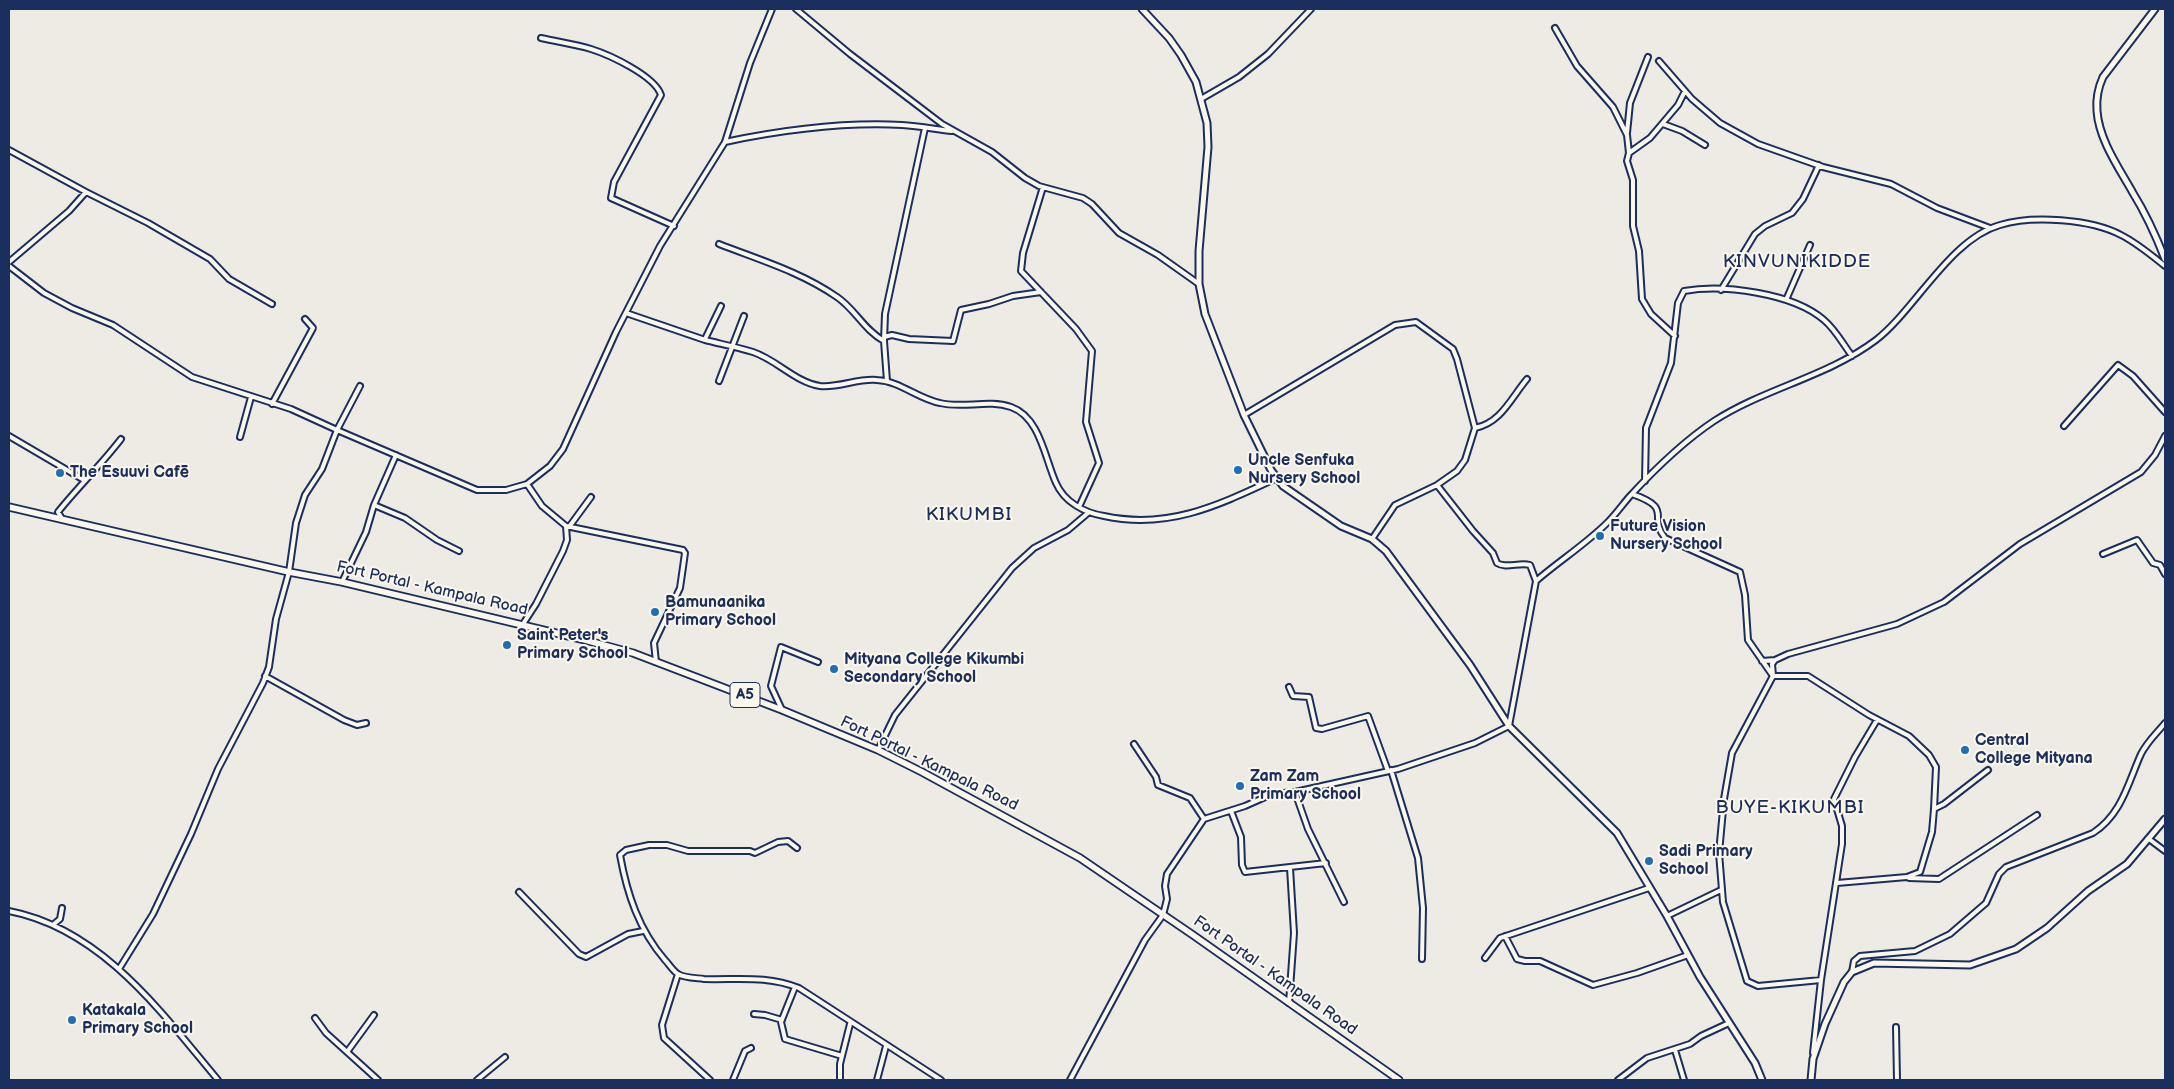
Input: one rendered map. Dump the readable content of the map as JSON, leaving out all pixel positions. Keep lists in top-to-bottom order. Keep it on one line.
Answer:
{"streets":{"main road":["Fort Portal - Kampala Road","A5"]},"districts":["KINVUNIKIDDE","KIKUMBI","BUYE-KIKUMBI"],"places":["Uncle Senfuka Nursery School","The Esuuvi Cafē","Future Vision Nursery School","Bamunaanika Primary School","Saint Peter's Primary School","Mityana College Kikumbi Secondary School","Central College Mityana","Zam Zam Primary School","Sadi Primary School","Katakala Primary School"]}
